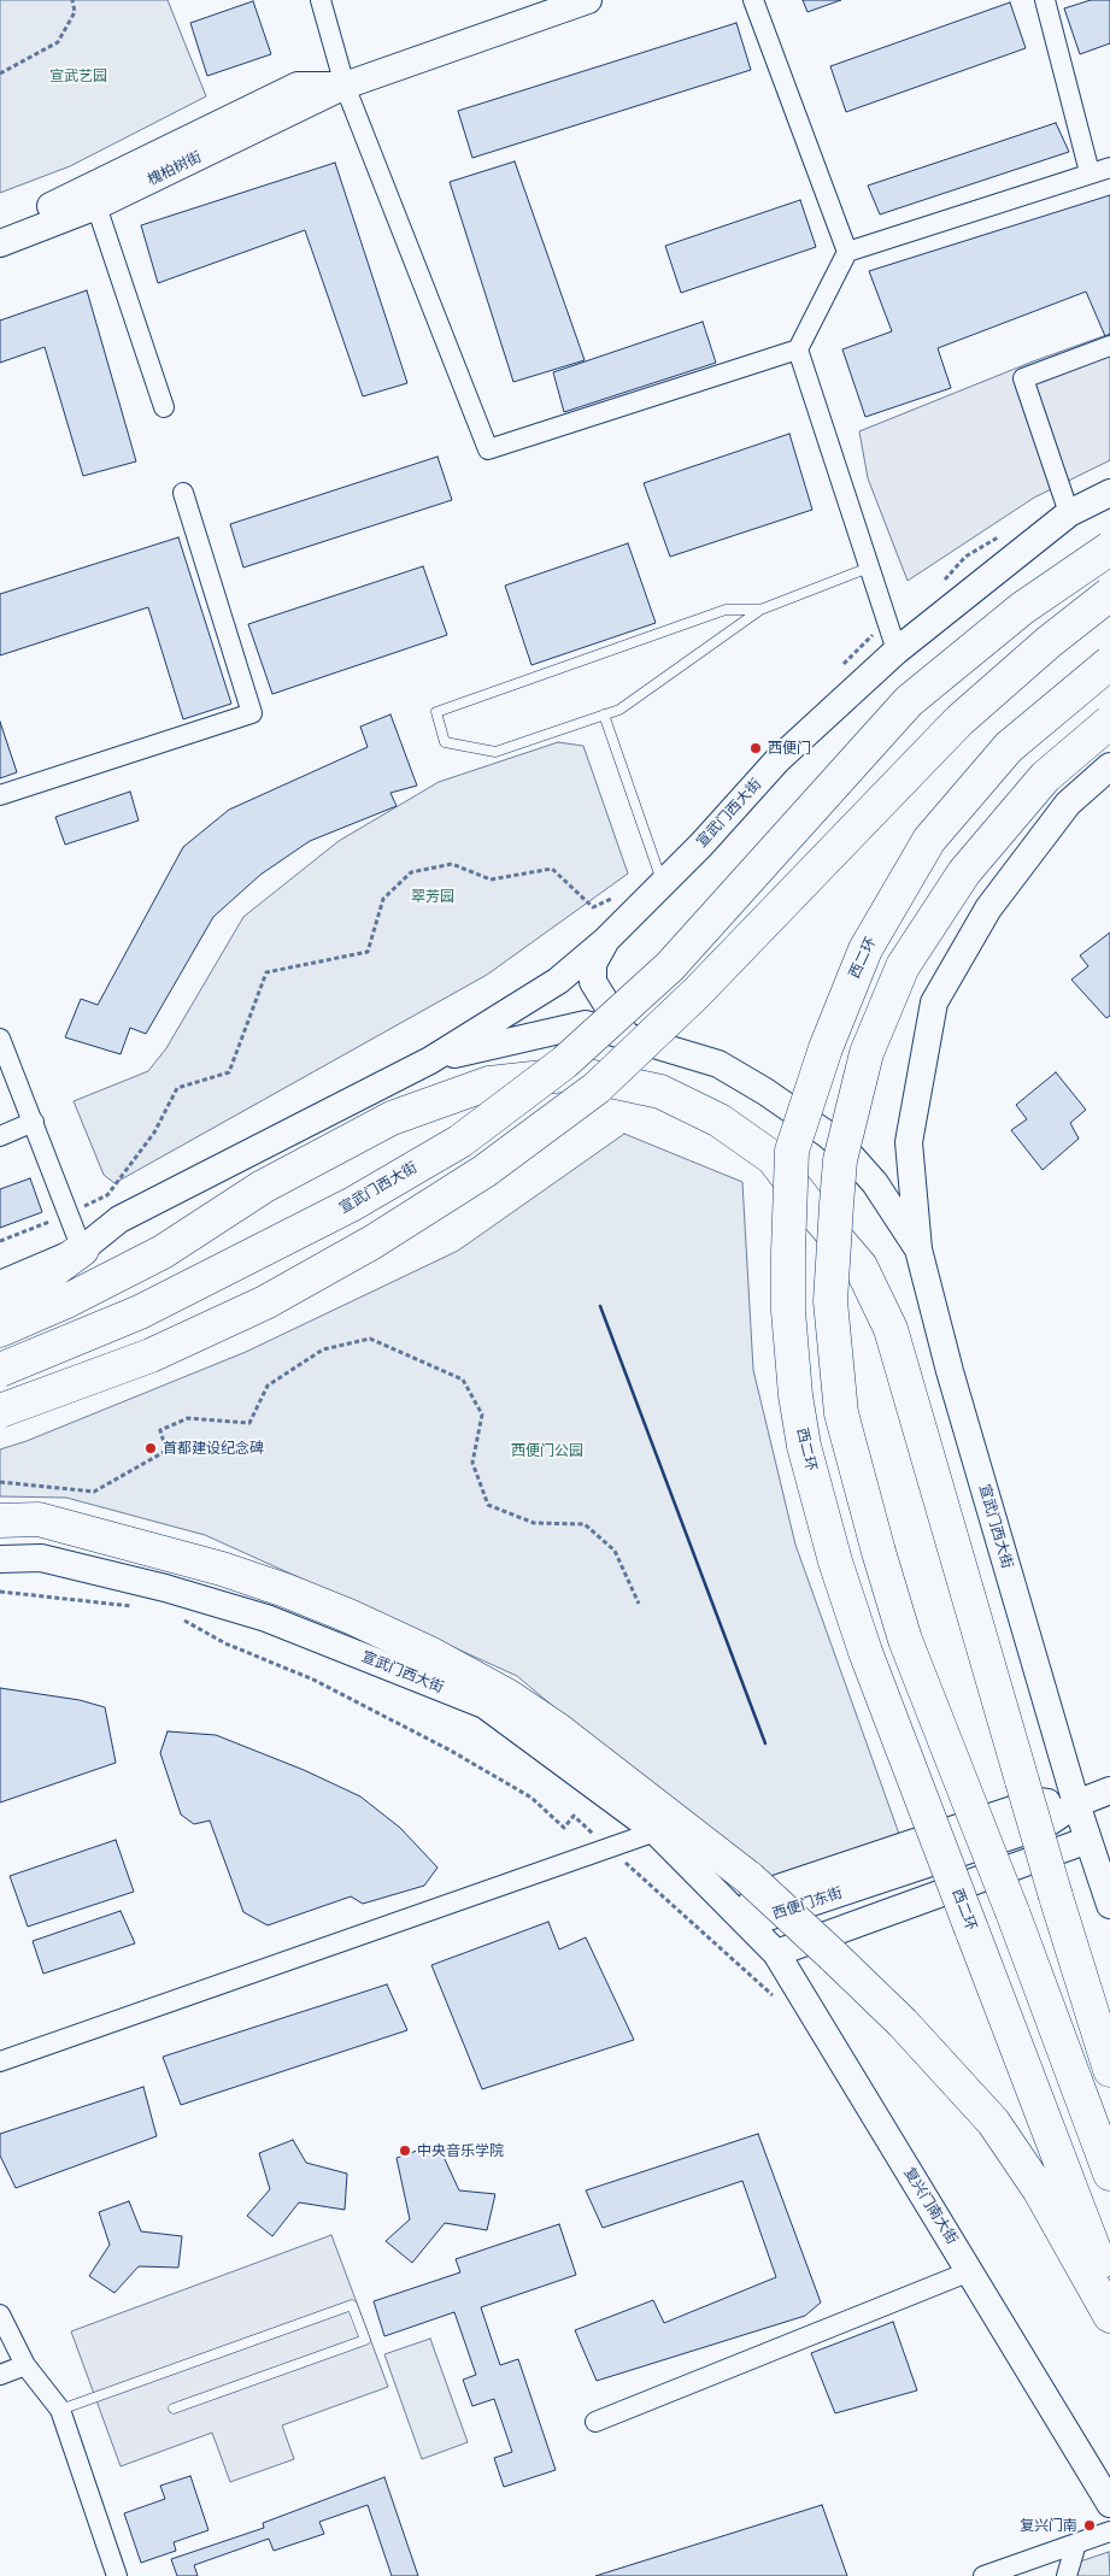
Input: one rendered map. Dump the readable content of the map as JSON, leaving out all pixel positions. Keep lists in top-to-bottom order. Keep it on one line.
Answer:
{"streets":{"highway":["宣武门西大街","西二环"],"street":["槐柏树街","西便门东街","复兴门南大街"]},"crossings":[["宣武门西大街","西便门东街"],["宣武门西大街","复兴门南大街"],["西便门东街","复兴门南大街"]],"parks":["宣武艺园","翠芳园","西便门公园"],"places":["西便门","首都建设纪念碑","中央音乐学院","复兴门南"]}
